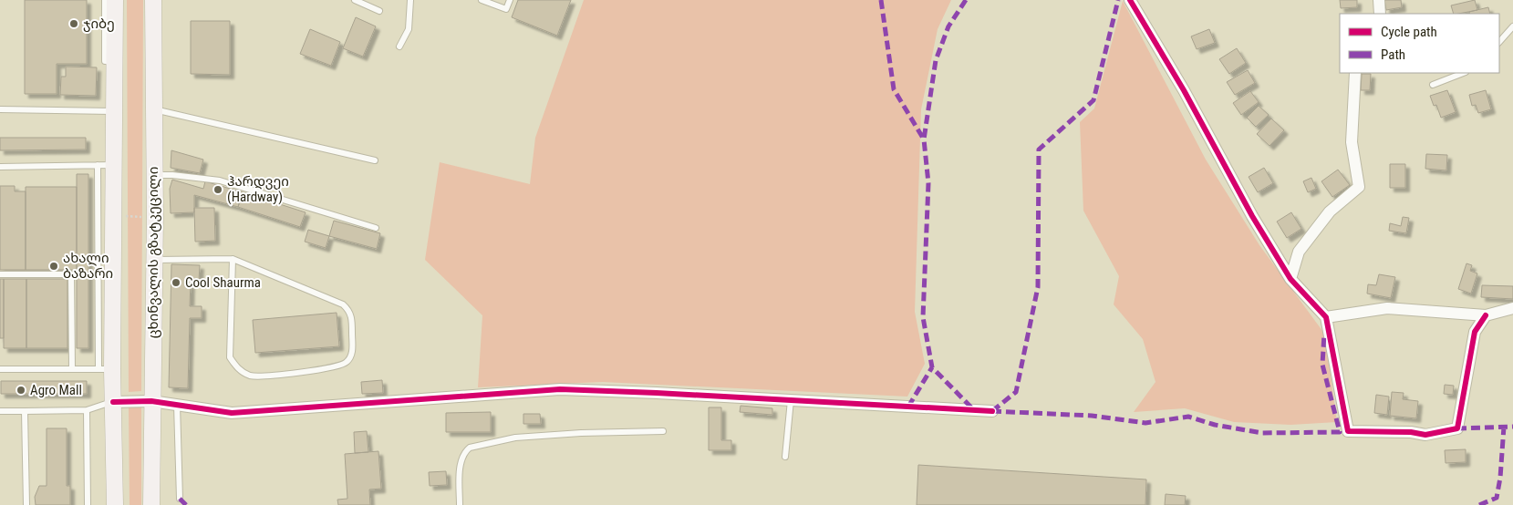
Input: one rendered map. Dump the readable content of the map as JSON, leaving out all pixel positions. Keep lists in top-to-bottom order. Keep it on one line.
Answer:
{"streets":{"main road":["ცხინვალის გზატკეცილი"]},"places":["ჯიბე","ჰარდვეი (Hardway)","ახალი ბაზარი","Cool Shaurma","Agro Mall"],"legend":["Cycle path","Path"]}
